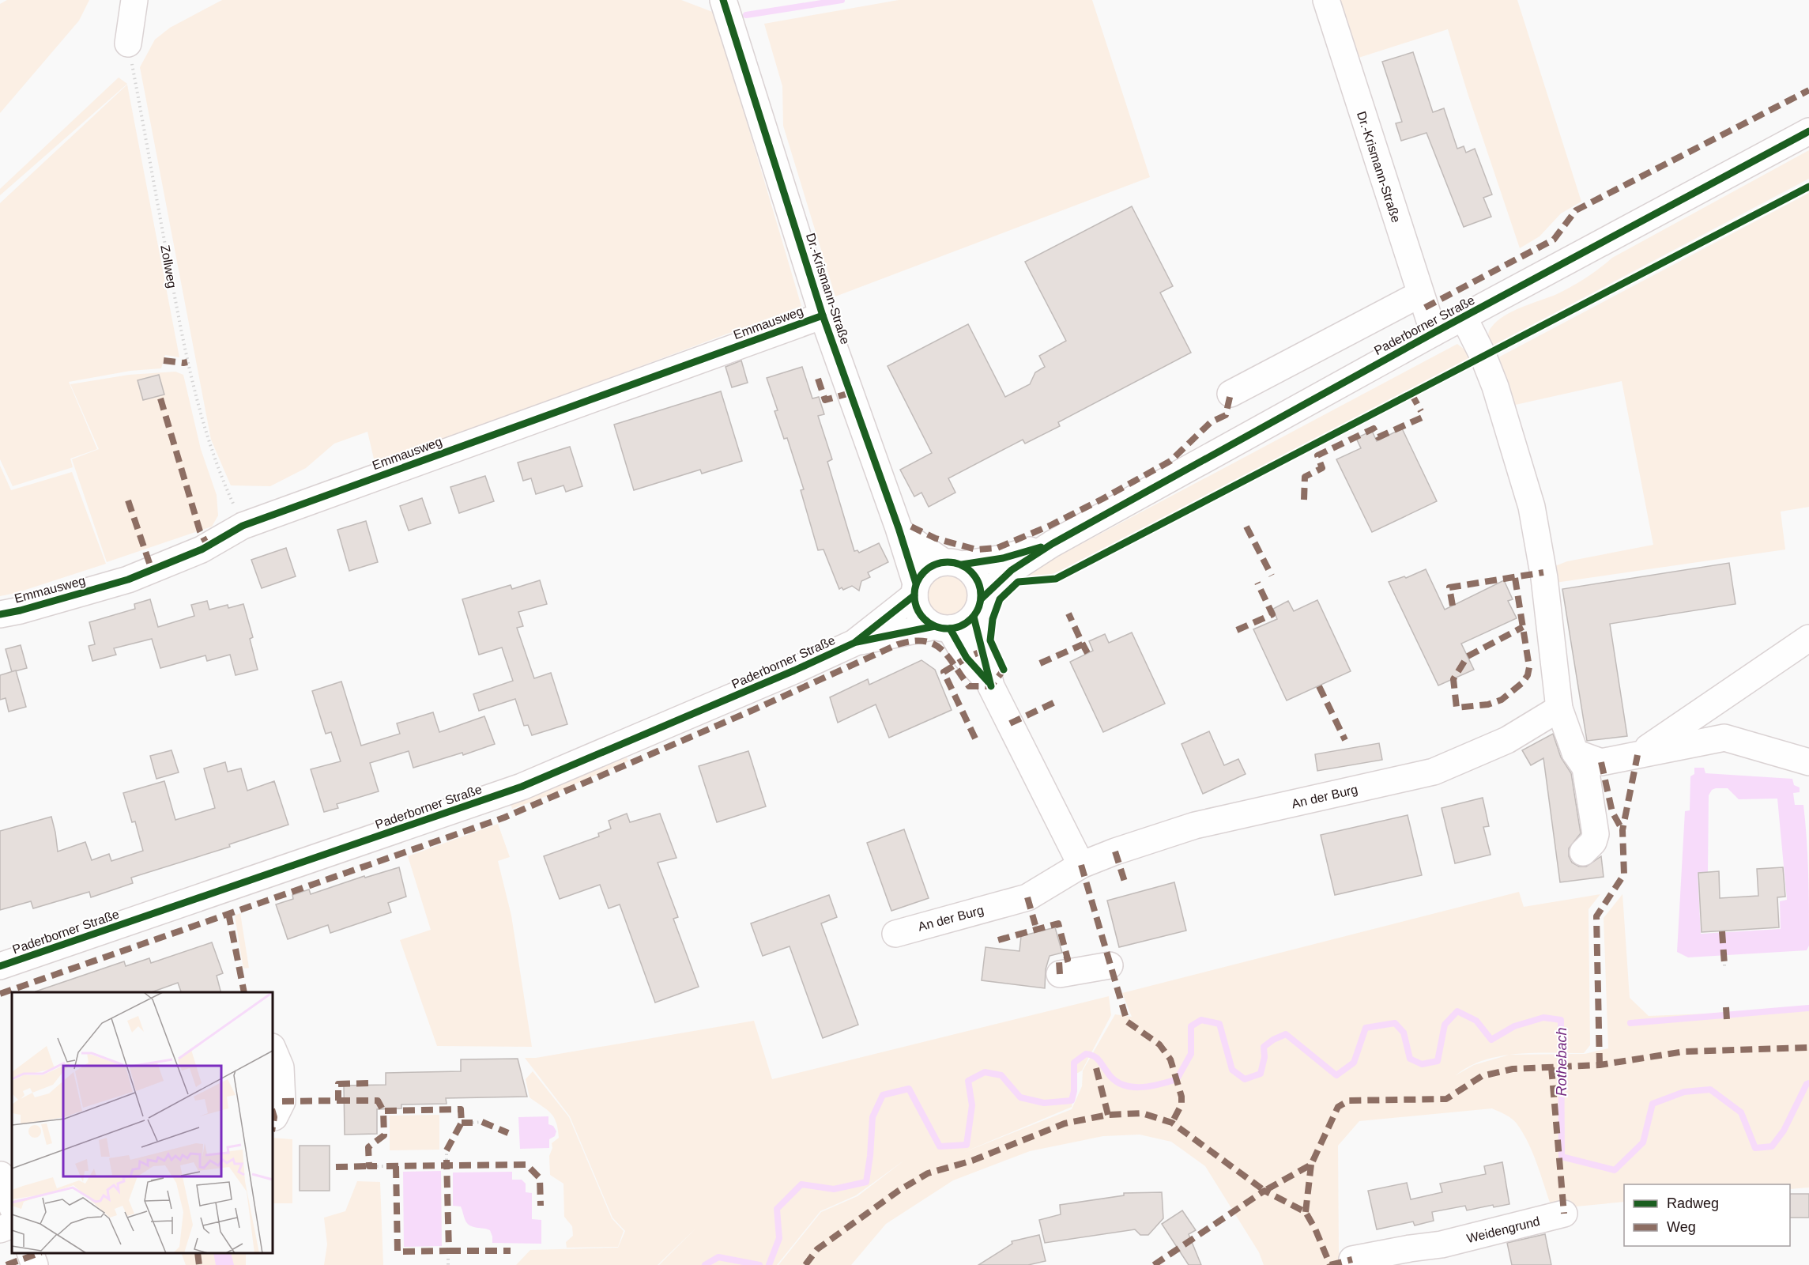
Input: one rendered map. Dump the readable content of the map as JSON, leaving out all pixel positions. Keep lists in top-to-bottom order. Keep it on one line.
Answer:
{"streets":{"street":["Dr.-Krismann-Straße","Emmausweg","Paderborner Straße","An der Burg","Weidengrund"],"path":["Zollweg"]},"crossings":[["Dr.-Krismann-Straße","Emmausweg"],["Dr.-Krismann-Straße","Paderborner Straße"],["Zollweg","Emmausweg"]],"water":["Rothebach"],"legend":["Radweg","Weg"]}
